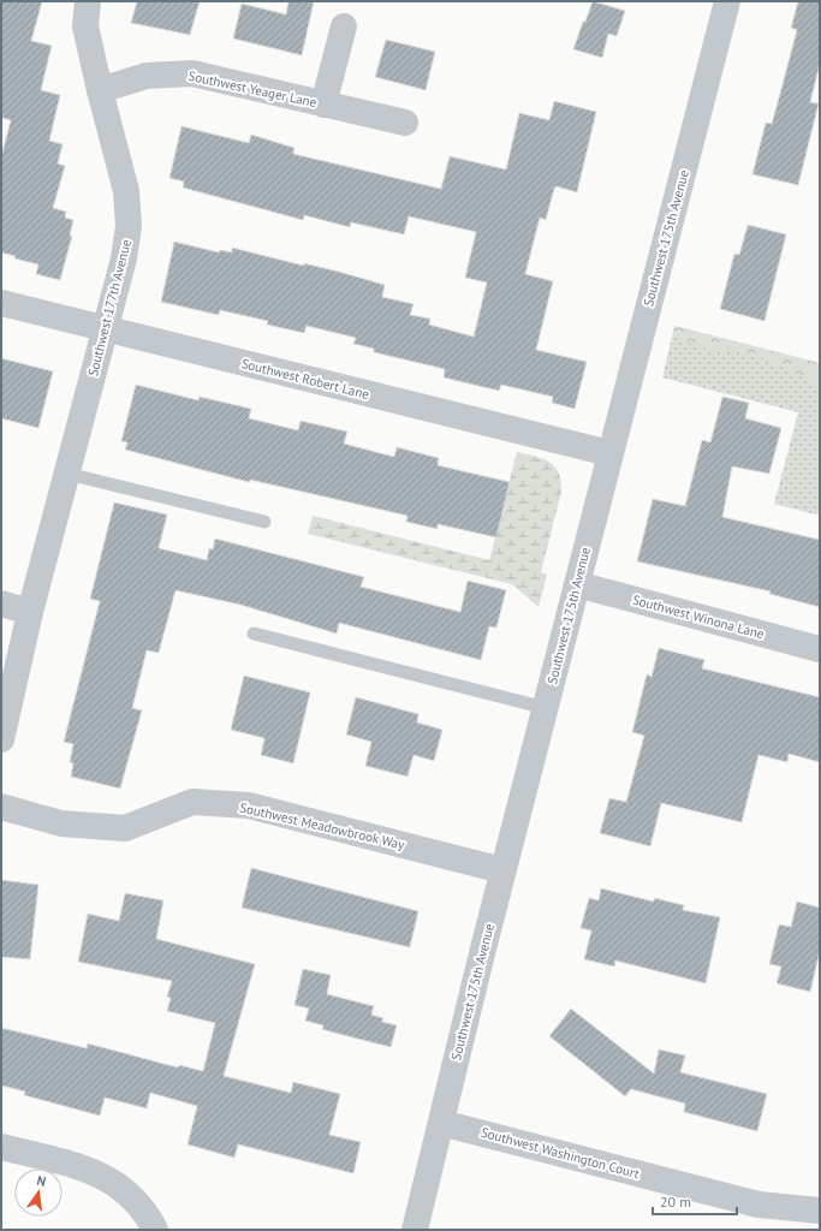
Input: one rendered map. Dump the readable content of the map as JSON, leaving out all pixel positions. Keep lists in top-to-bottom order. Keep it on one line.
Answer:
{"streets":{"street":["Southwest Yeager Lane","Southwest 175th Avenue","Southwest 177th Avenue","Southwest Robert Lane","Southwest Winona Lane","Southwest Meadowbrook Way","Southwest Washington Court"]},"crossings":[["Southwest Yeager Lane","Southwest 177th Avenue"],["Southwest 175th Avenue","Southwest Robert Lane"],["Southwest 175th Avenue","Southwest Winona Lane"],["Southwest 175th Avenue","Southwest Meadowbrook Way"],["Southwest 175th Avenue","Southwest Washington Court"],["Southwest 177th Avenue","Southwest Robert Lane"]],"scale_bar":"20 m","north":"top"}
